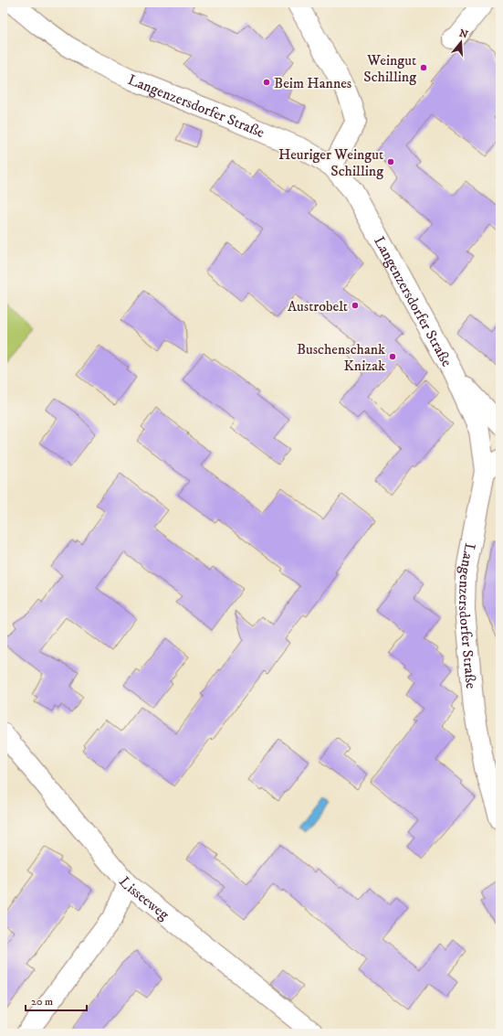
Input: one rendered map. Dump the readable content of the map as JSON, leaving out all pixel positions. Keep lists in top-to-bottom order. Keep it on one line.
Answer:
{"streets":{"main road":["Langenzersdorfer Straße","Lisseeweg"]},"places":["Weingut Schilling","Beim Hannes","Heuriger Weingut Schilling","Austrobelt","Buschenschank Knizak"],"scale_bar":"20 m","north":"top"}
